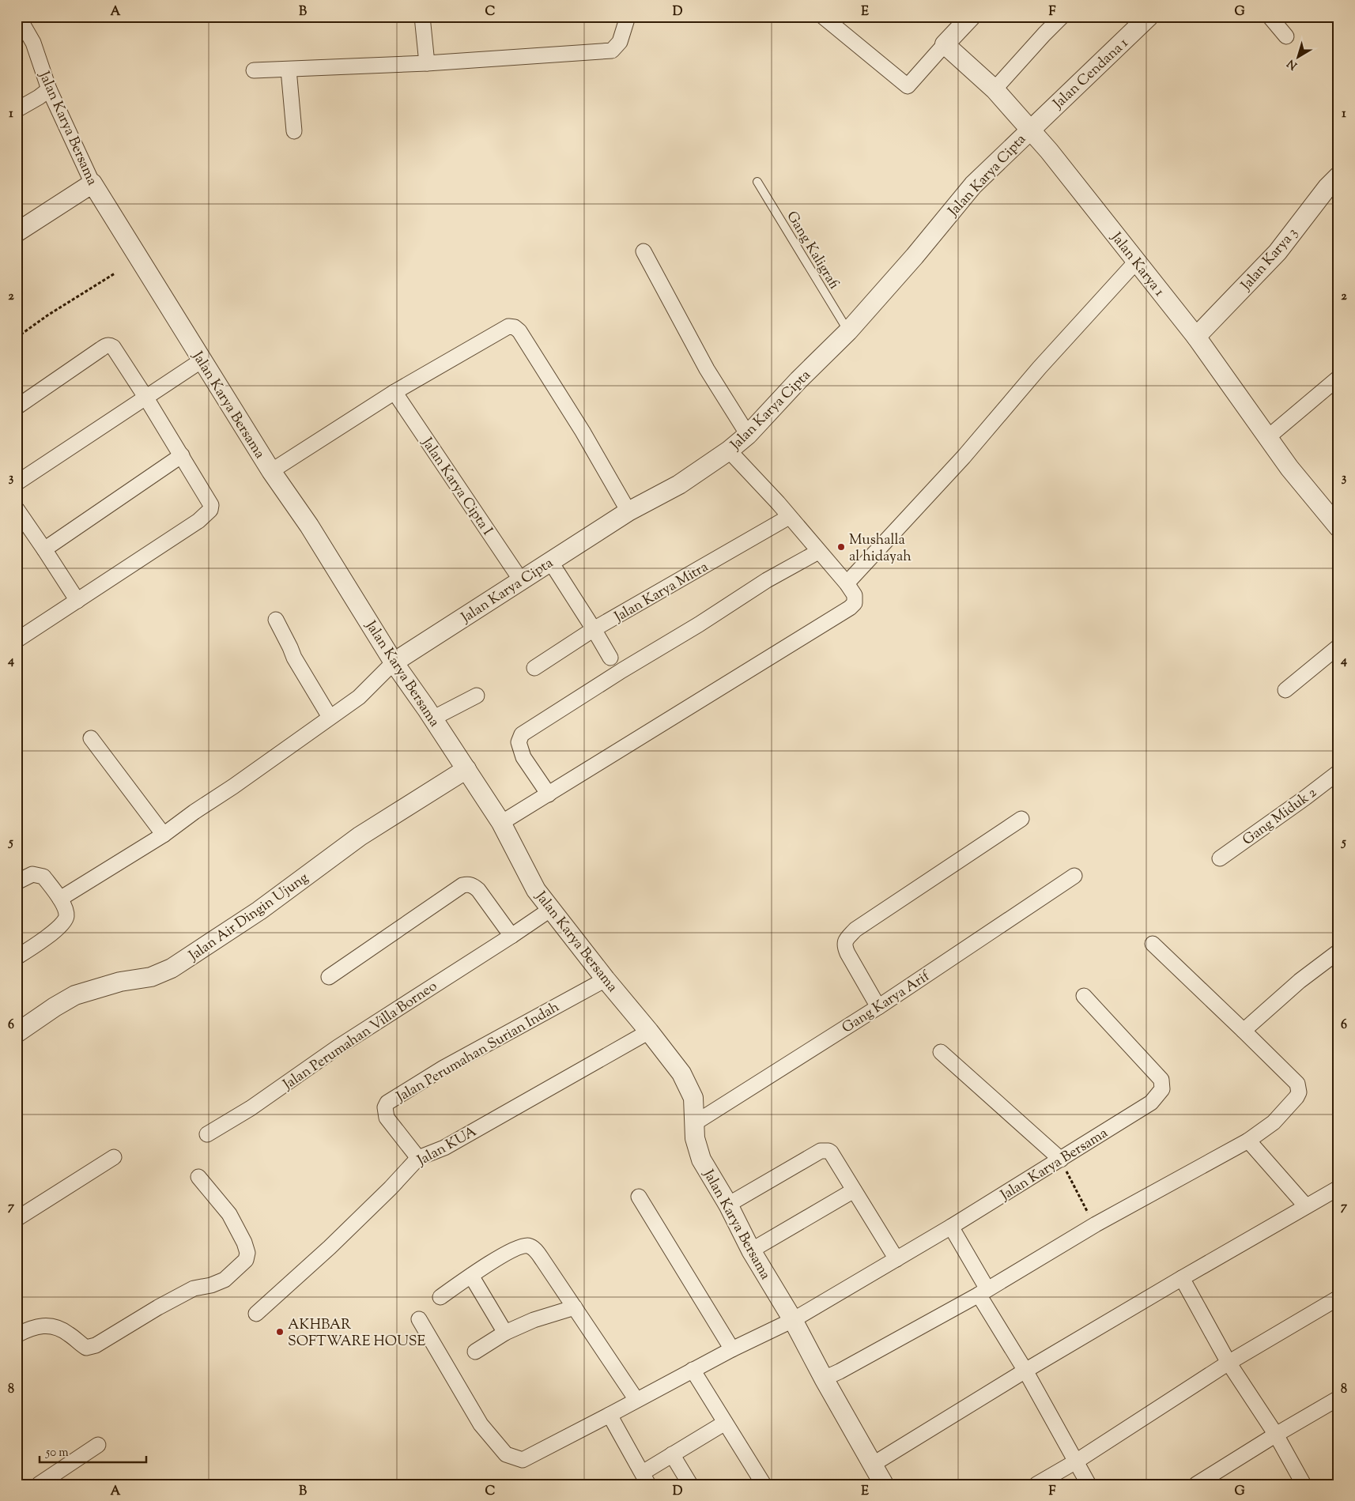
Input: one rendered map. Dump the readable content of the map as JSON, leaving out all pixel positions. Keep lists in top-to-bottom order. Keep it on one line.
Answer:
{"streets":{"street":["Jalan Cendana 1","Jalan Karya Bersama","Jalan Karya Cipta","Jalan Karya 3","Jalan Karya 1","Jalan Karya Cipta I","Jalan Karya Mitra","Gang Miduk 2","Jalan Air Dingin Ujung","Gang Karya Arif","Jalan Perumahan Villa Borneo","Jalan Perumahan Surian Indah","Jalan KUA"],"lane":["Gang Kaligrafi"]},"crossings":[["Jalan Cendana 1","Jalan Karya Cipta"],["Jalan Cendana 1","Jalan Karya 1"],["Jalan Karya Bersama","Jalan Karya Cipta"],["Jalan Karya Bersama","Jalan Air Dingin Ujung"],["Jalan Karya Bersama","Gang Karya Arif"],["Jalan Karya Bersama","Jalan Perumahan Villa Borneo"],["Jalan Karya Bersama","Jalan Perumahan Surian Indah"],["Jalan Karya Bersama","Jalan KUA"],["Jalan Karya Cipta","Gang Kaligrafi"],["Jalan Karya Cipta","Jalan Karya 1"],["Jalan Karya Cipta","Jalan Karya Cipta I"],["Jalan Karya 3","Jalan Karya 1"],["Jalan Perumahan Surian Indah","Jalan KUA"]],"places":["Mushalla al hidayah","AKHBAR SOFTWARE HOUSE"],"scale_bar":"50 m","north":"bottom left","grid":{"columns":["A","B","C","D","E","F","G"],"rows":["1","2","3","4","5","6","7","8"]}}
